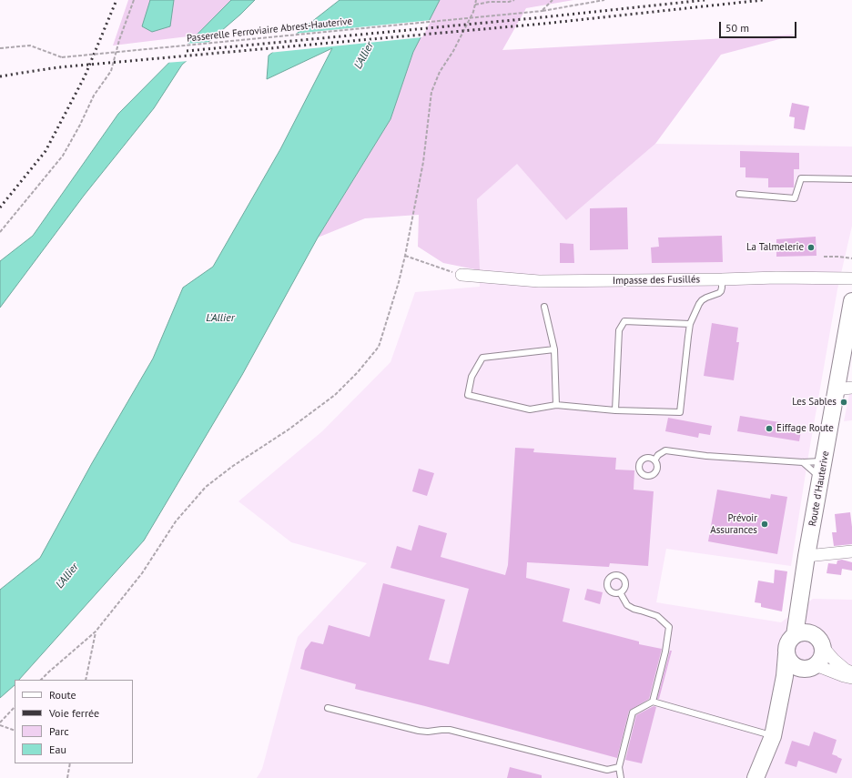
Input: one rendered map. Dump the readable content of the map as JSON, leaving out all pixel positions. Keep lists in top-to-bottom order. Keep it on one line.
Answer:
{"streets":{"main road":["Route d'Hauterive"],"street":["Impasse des Fusillés"],"path":["Passerelle Ferroviaire Abrest-Hauterive"]},"water":["L'Allier"],"places":["La Talmelerie","Les Sables","Eiffage Route","Prévoir Assurances"],"legend":["Route","Voie ferrée","Parc","Eau"],"scale_bar":"50 m"}
